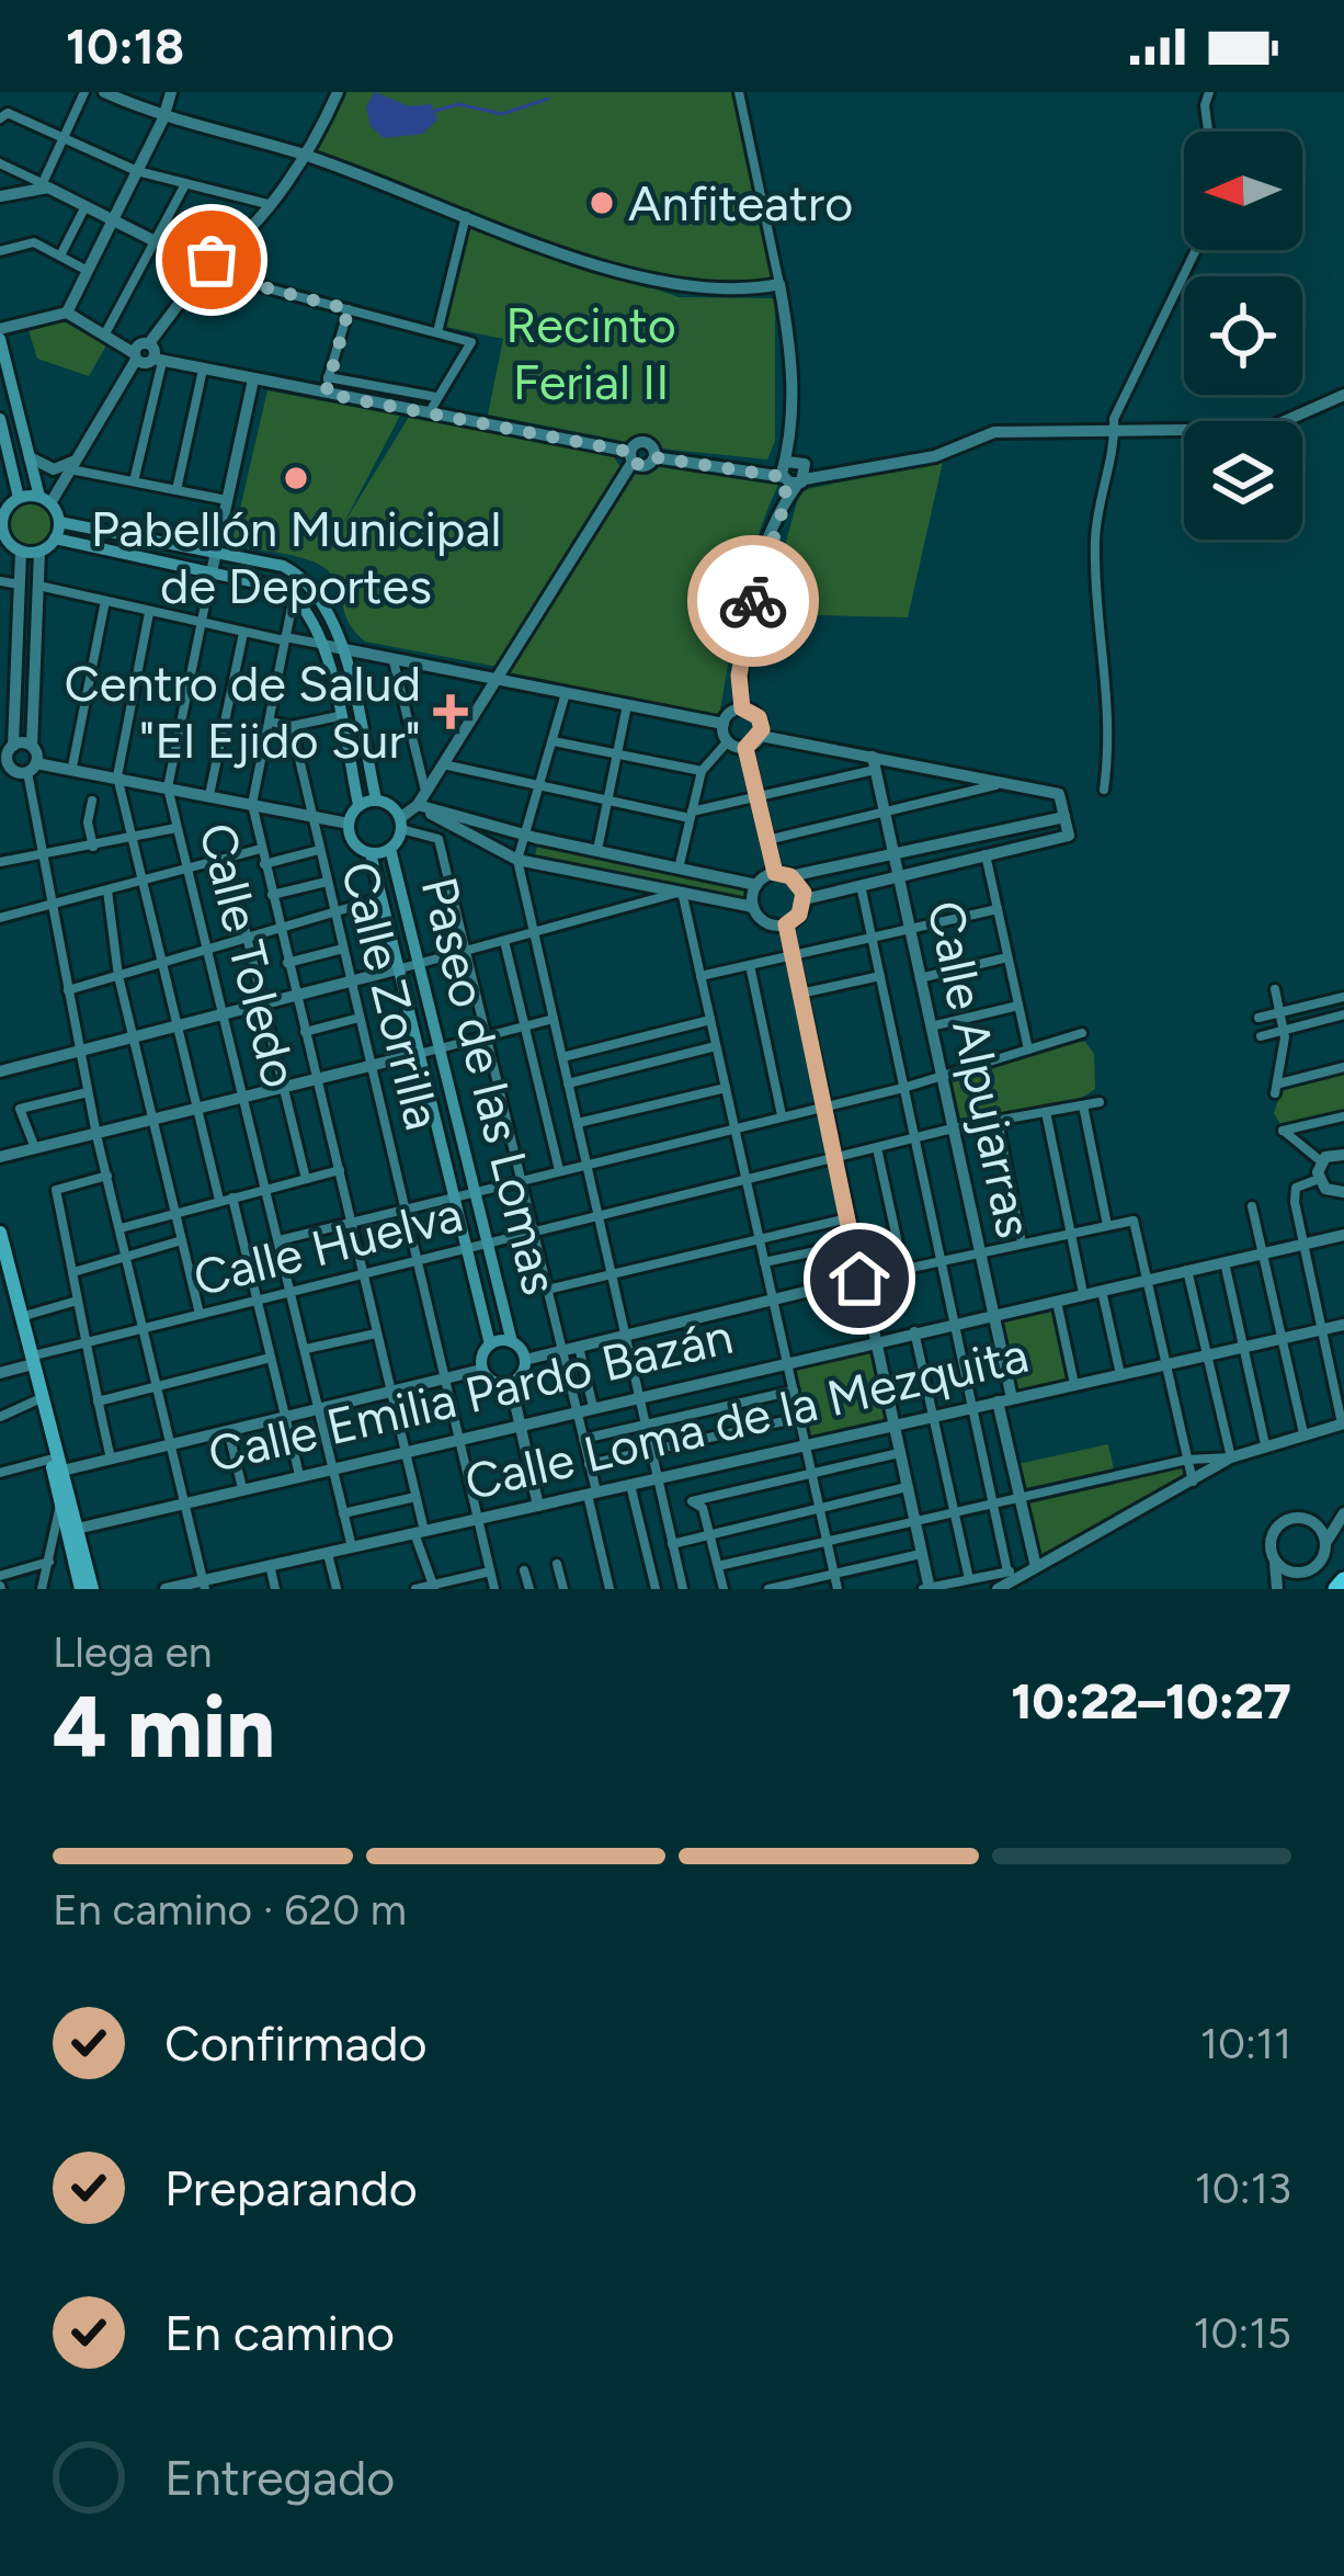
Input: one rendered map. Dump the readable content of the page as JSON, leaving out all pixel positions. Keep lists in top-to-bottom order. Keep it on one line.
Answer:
{"streets":{"main road":["Paseo de las Lomas"],"street":["Calle Toledo","Calle Zorrilla","Calle Alpujarras","Calle Huelva","Calle Emilia Pardo Bazán","Calle Loma de la Mezquita"]},"crossings":[["Calle Toledo","Calle Huelva"],["Calle Toledo","Calle Emilia Pardo Bazán"],["Calle Toledo","Calle Loma de la Mezquita"],["Calle Zorrilla","Calle Huelva"],["Calle Zorrilla","Calle Emilia Pardo Bazán"],["Calle Zorrilla","Calle Loma de la Mezquita"],["Calle Alpujarras","Calle Huelva"],["Calle Alpujarras","Calle Emilia Pardo Bazán"],["Calle Alpujarras","Calle Loma de la Mezquita"],["Paseo de las Lomas","Calle Huelva"]],"parks":["Recinto Ferial II"],"places":{"other":["Anfiteatro","Pabellón Municipal de Deportes"],"health":["Centro de Salud \"El Ejido Sur\""]},"north":"left","page":{"status":"10:18","heading":["4 min","Llega en","10:22–10:27"],"bar":"En camino · 620 m","list":[["Confirmado","10:11"],["Preparando","10:13"],["En camino","10:15"],"Entregado"]}}
